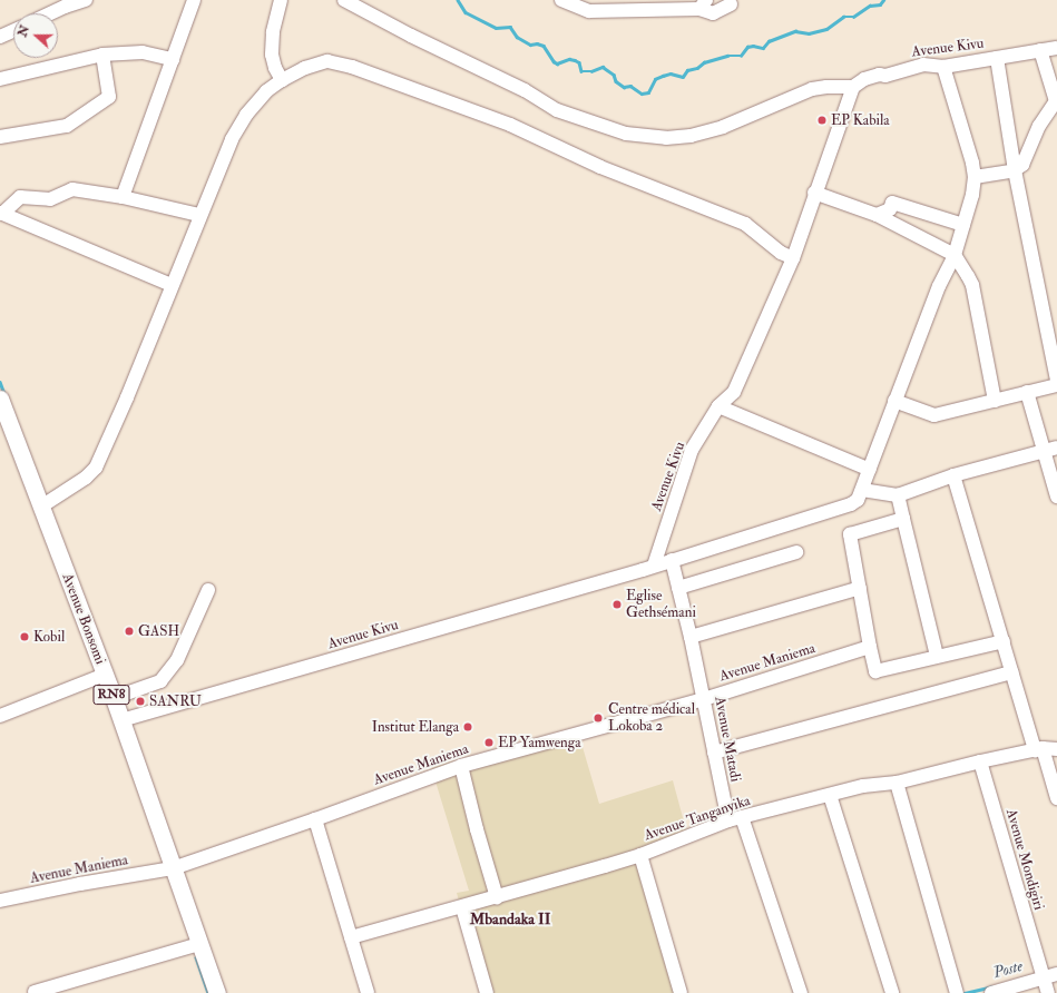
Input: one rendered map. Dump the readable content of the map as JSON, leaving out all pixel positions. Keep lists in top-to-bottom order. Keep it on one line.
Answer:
{"streets":{"main road":["Avenue Bonsomi","RN8"],"street":["Avenue Kivu","Avenue Maniema","Avenue Matadi","Avenue Tanganyika","Avenue Mondigiri"]},"crossings":[["Avenue Kivu","Avenue Bonsomi"],["Avenue Bonsomi","Avenue Maniema"],["Avenue Maniema","Avenue Matadi"],["Avenue Matadi","Avenue Tanganyika"],["Avenue Tanganyika","Avenue Mondigiri"]],"districts":["Mbandaka II"],"water":["Poste"],"places":["EP Kabila","Eglise Gethsémani","GASH","Kobil","SANRU","Centre médical Lokoba 2","Institut Elanga","EP Yamwenga"],"north":"left"}
